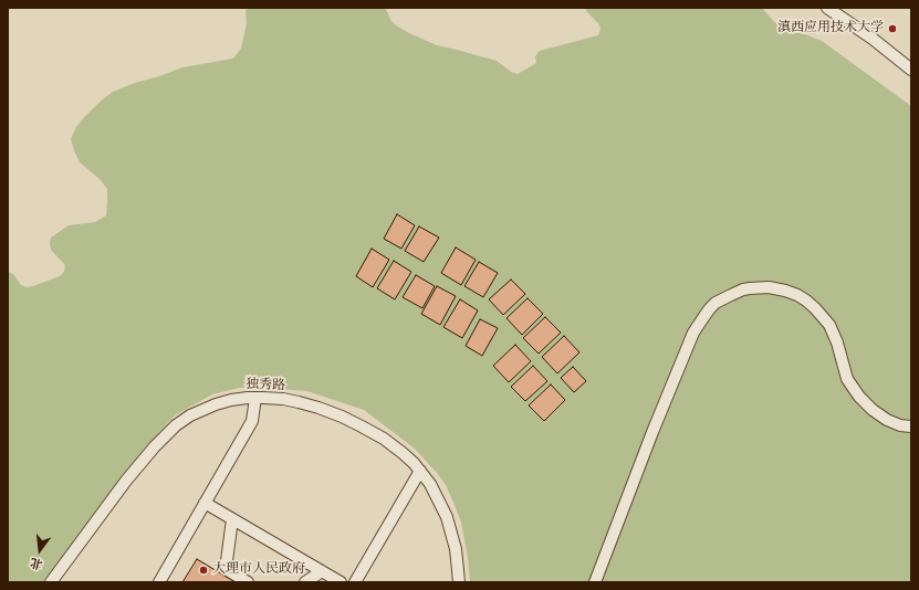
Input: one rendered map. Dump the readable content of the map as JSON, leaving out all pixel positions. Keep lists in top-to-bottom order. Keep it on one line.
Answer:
{"streets":{"street":["独秀路"]},"places":["滇西应用技术大学","大理市人民政府"],"north":"bottom"}
